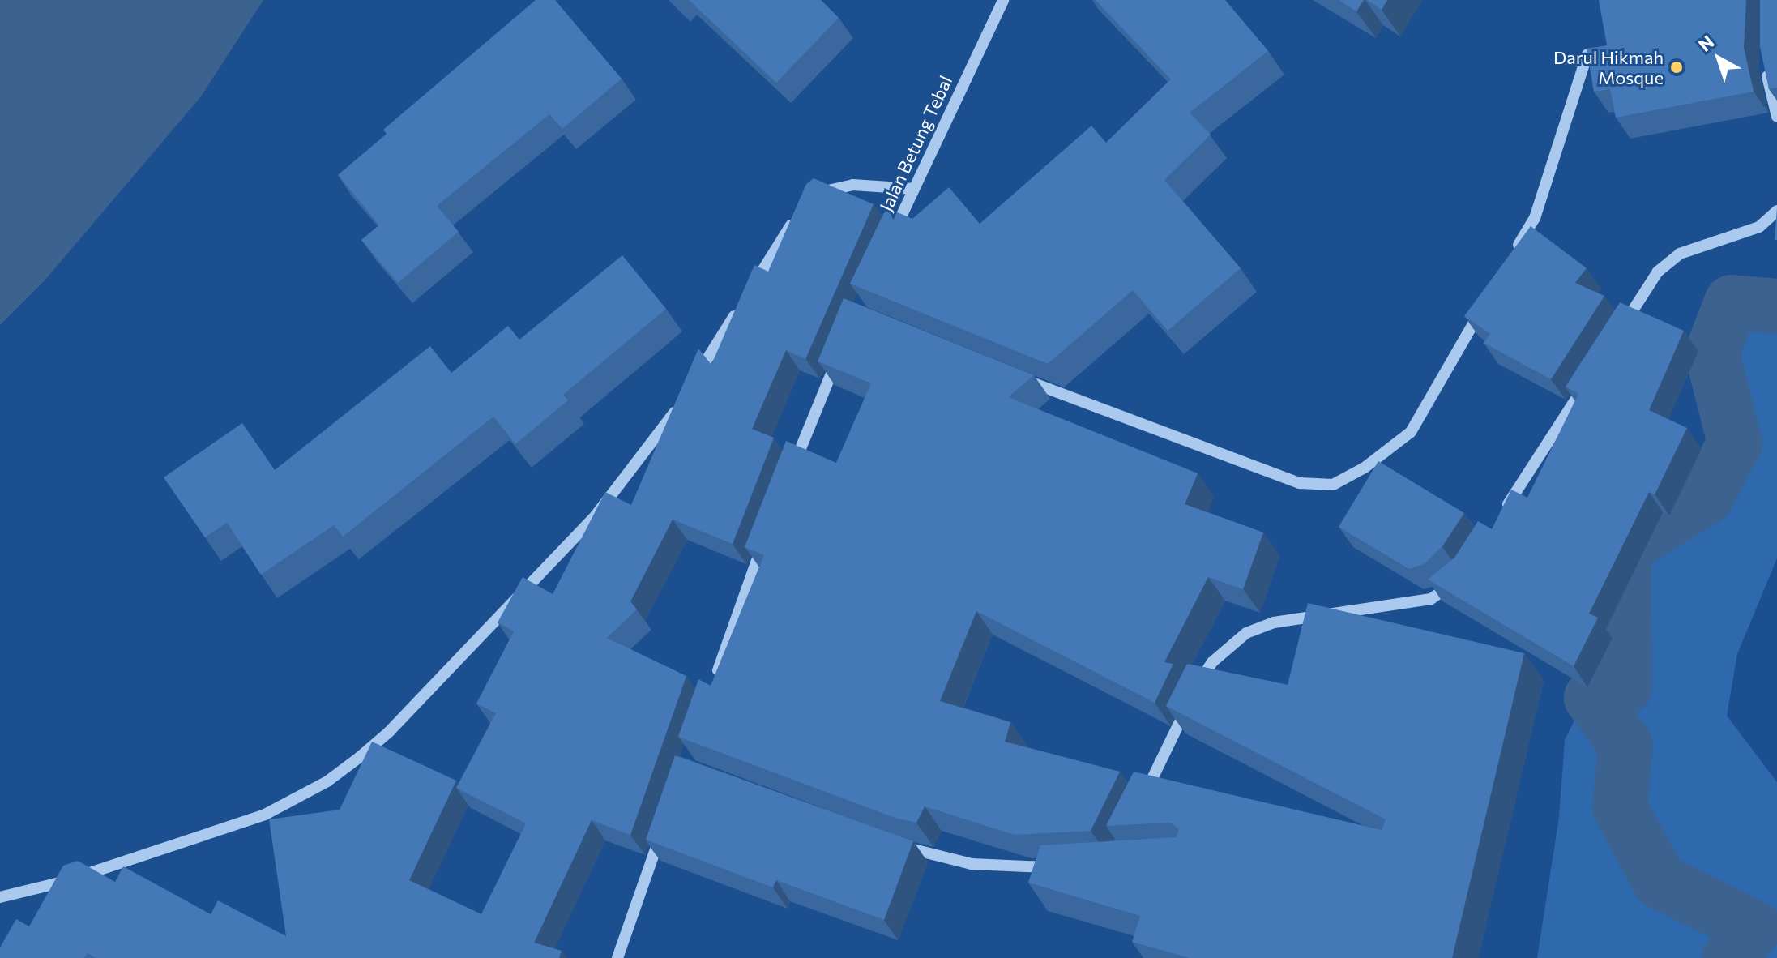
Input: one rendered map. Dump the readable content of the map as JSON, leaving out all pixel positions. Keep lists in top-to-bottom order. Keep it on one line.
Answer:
{"streets":{"street":["Jalan Betung Tebal"]},"places":["Darul Hikmah Mosque"],"north":"top left"}
